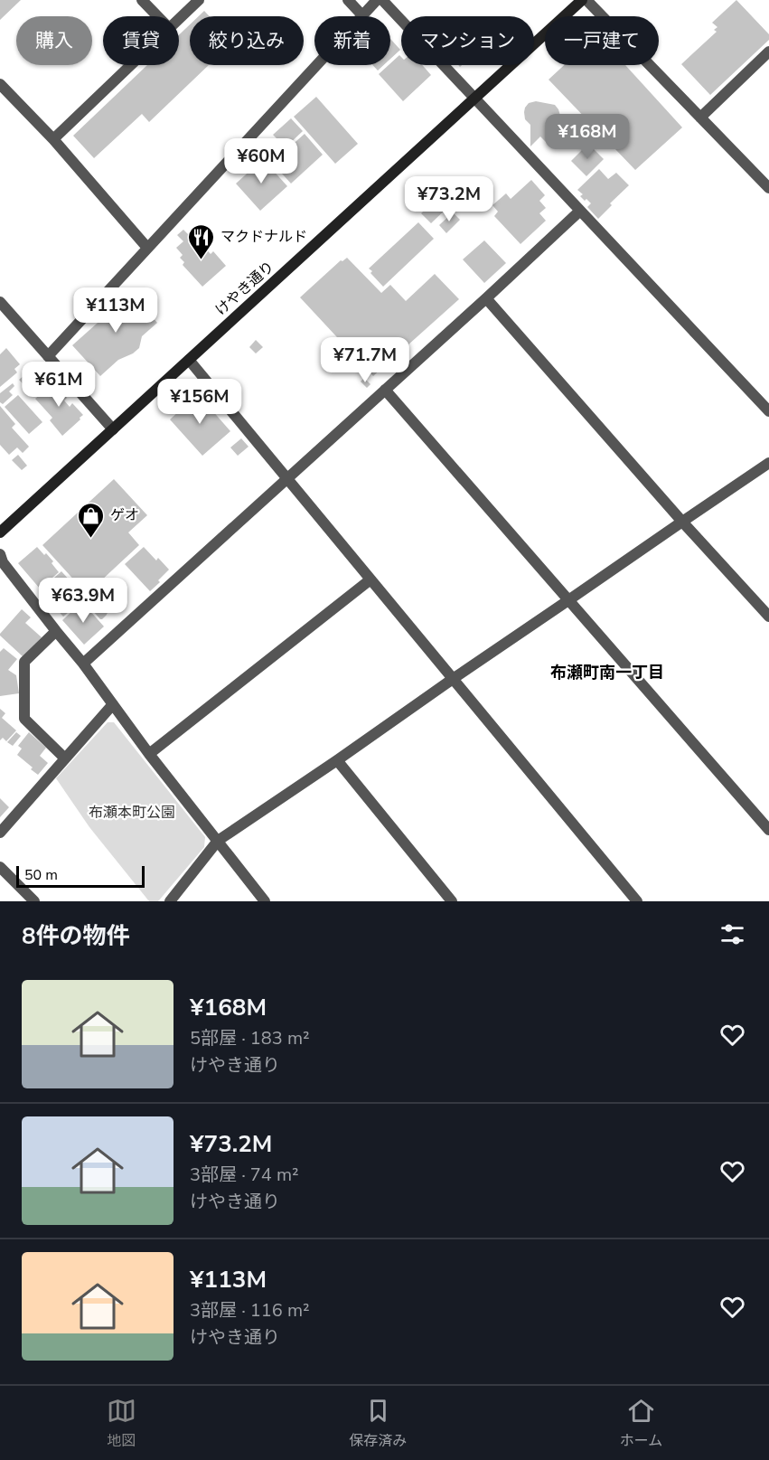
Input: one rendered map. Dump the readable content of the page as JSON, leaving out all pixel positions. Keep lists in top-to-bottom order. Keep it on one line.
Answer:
{"streets":{"street":["けやき通り"]},"districts":["布瀬町南一丁目"],"parks":["布瀬本町公園"],"places":{"restaurant":["マクドナルド"],"shop":["ゲオ"]},"scale_bar":"50 m","page":{"chip":["購入","賃貸","絞り込み","新着","マンション","一戸建て"],"price":["¥168M","¥60M","¥73.2M","¥113M","¥71.7M","¥61M","¥156M","¥63.9M"],"scale":"50 m","heading":"8件の物件","list":[{"name":"¥168M","note":"5部屋 · 183 m² · けやき通り"},{"name":"¥73.2M","note":"3部屋 · 74 m² · けやき通り"},{"name":"¥113M","note":"3部屋 · 116 m² · けやき通り"}],"tabs":["地図","保存済み","ホーム"]}}
